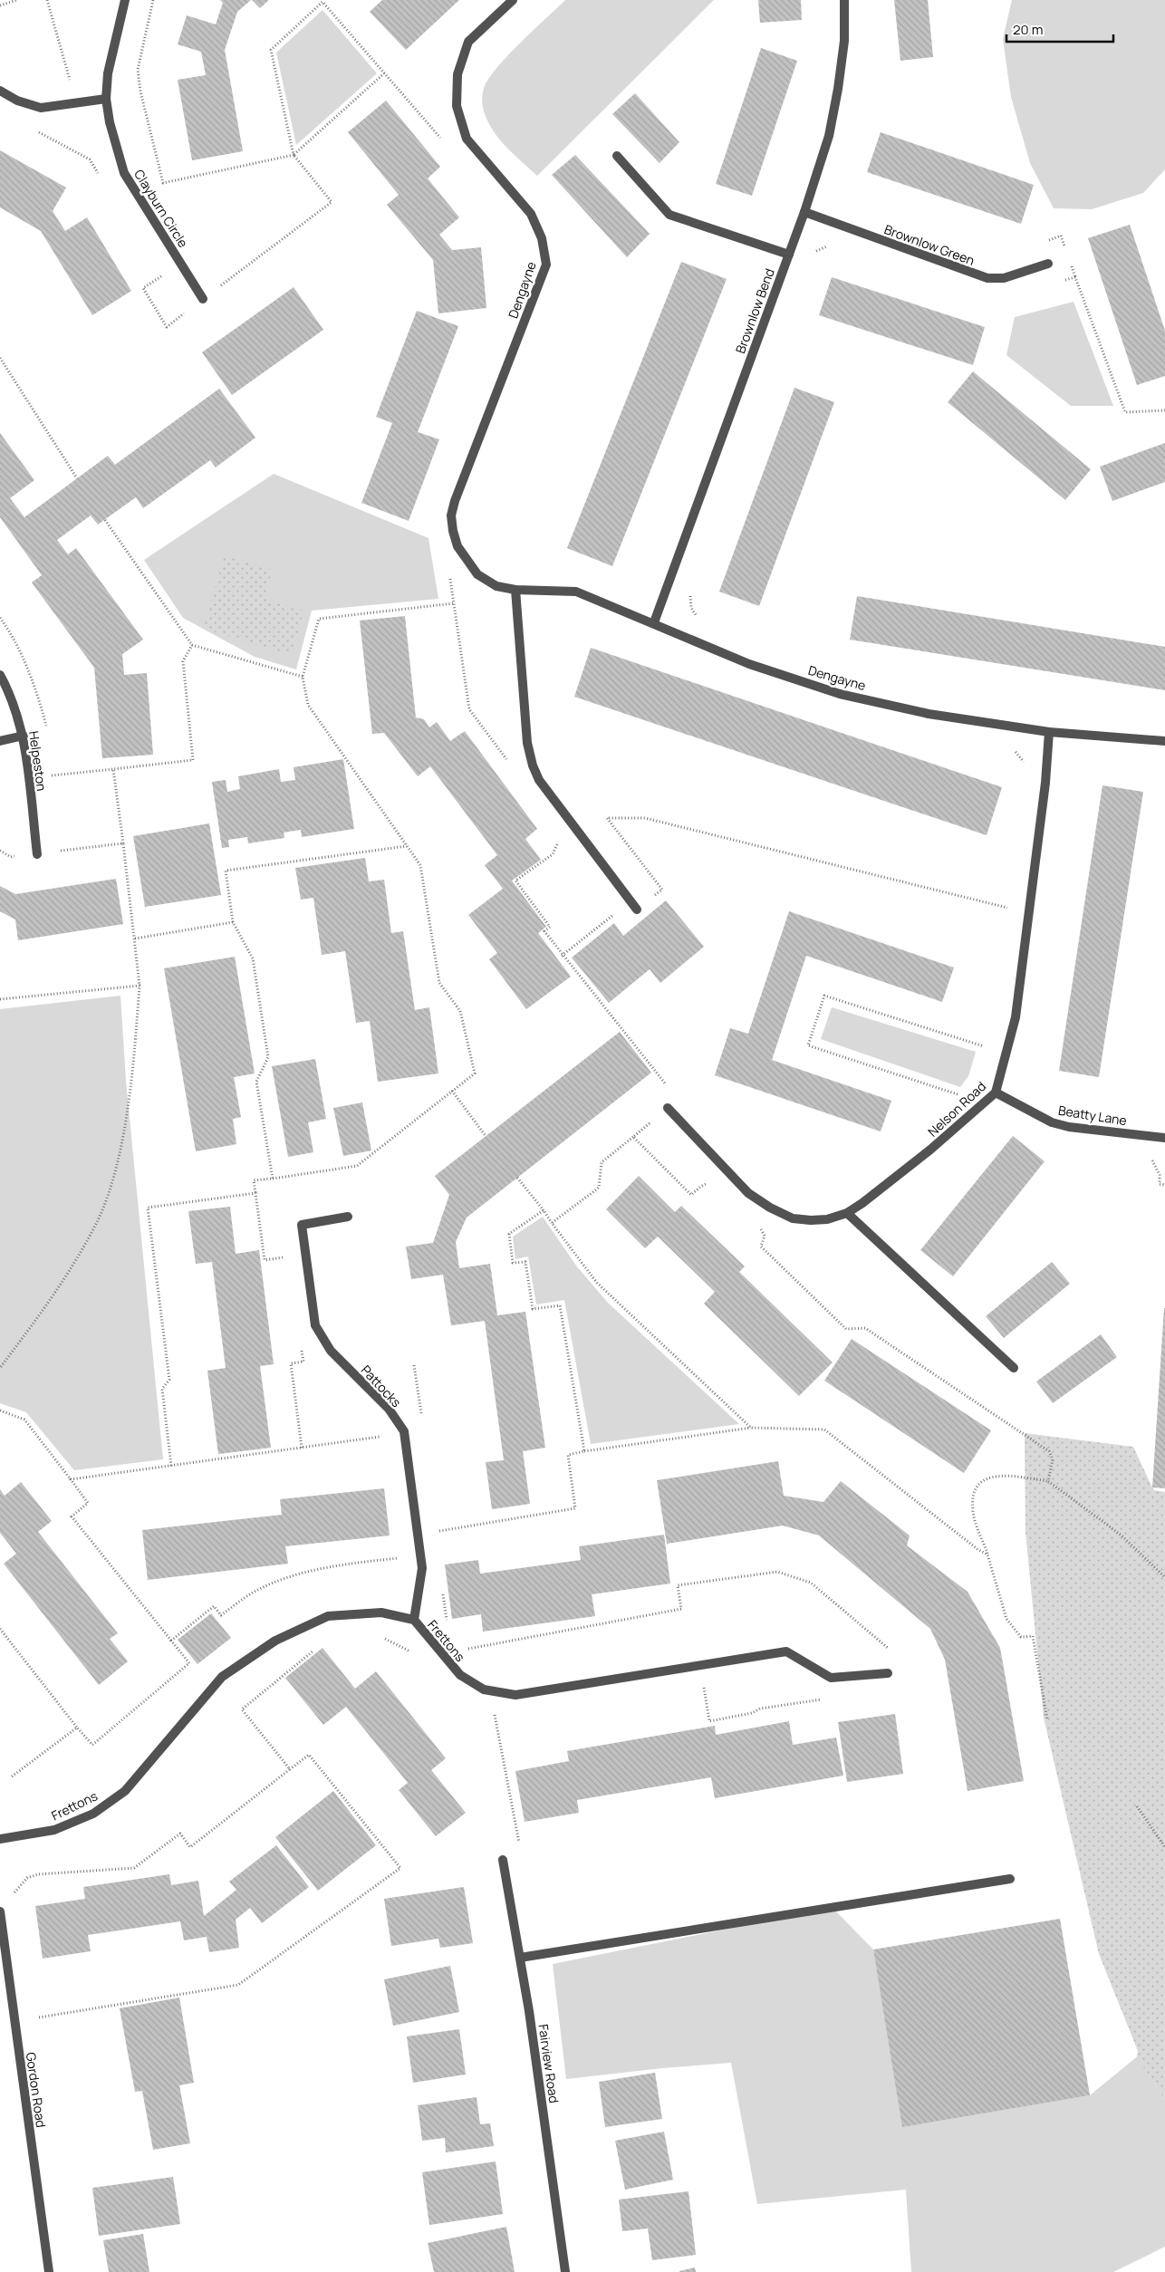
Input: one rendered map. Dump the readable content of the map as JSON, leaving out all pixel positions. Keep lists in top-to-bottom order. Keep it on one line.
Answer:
{"streets":{"street":["Clayburn Circle","Brownlow Green","Dengayne","Brownlow Bend","Helpeston","Nelson Road","Beatty Lane","Pattocks","Frettons","Fairview Road","Gordon Road"]},"crossings":[["Brownlow Green","Brownlow Bend"],["Dengayne","Brownlow Bend"],["Dengayne","Nelson Road"],["Nelson Road","Beatty Lane"],["Pattocks","Frettons"]],"scale_bar":"20 m"}
